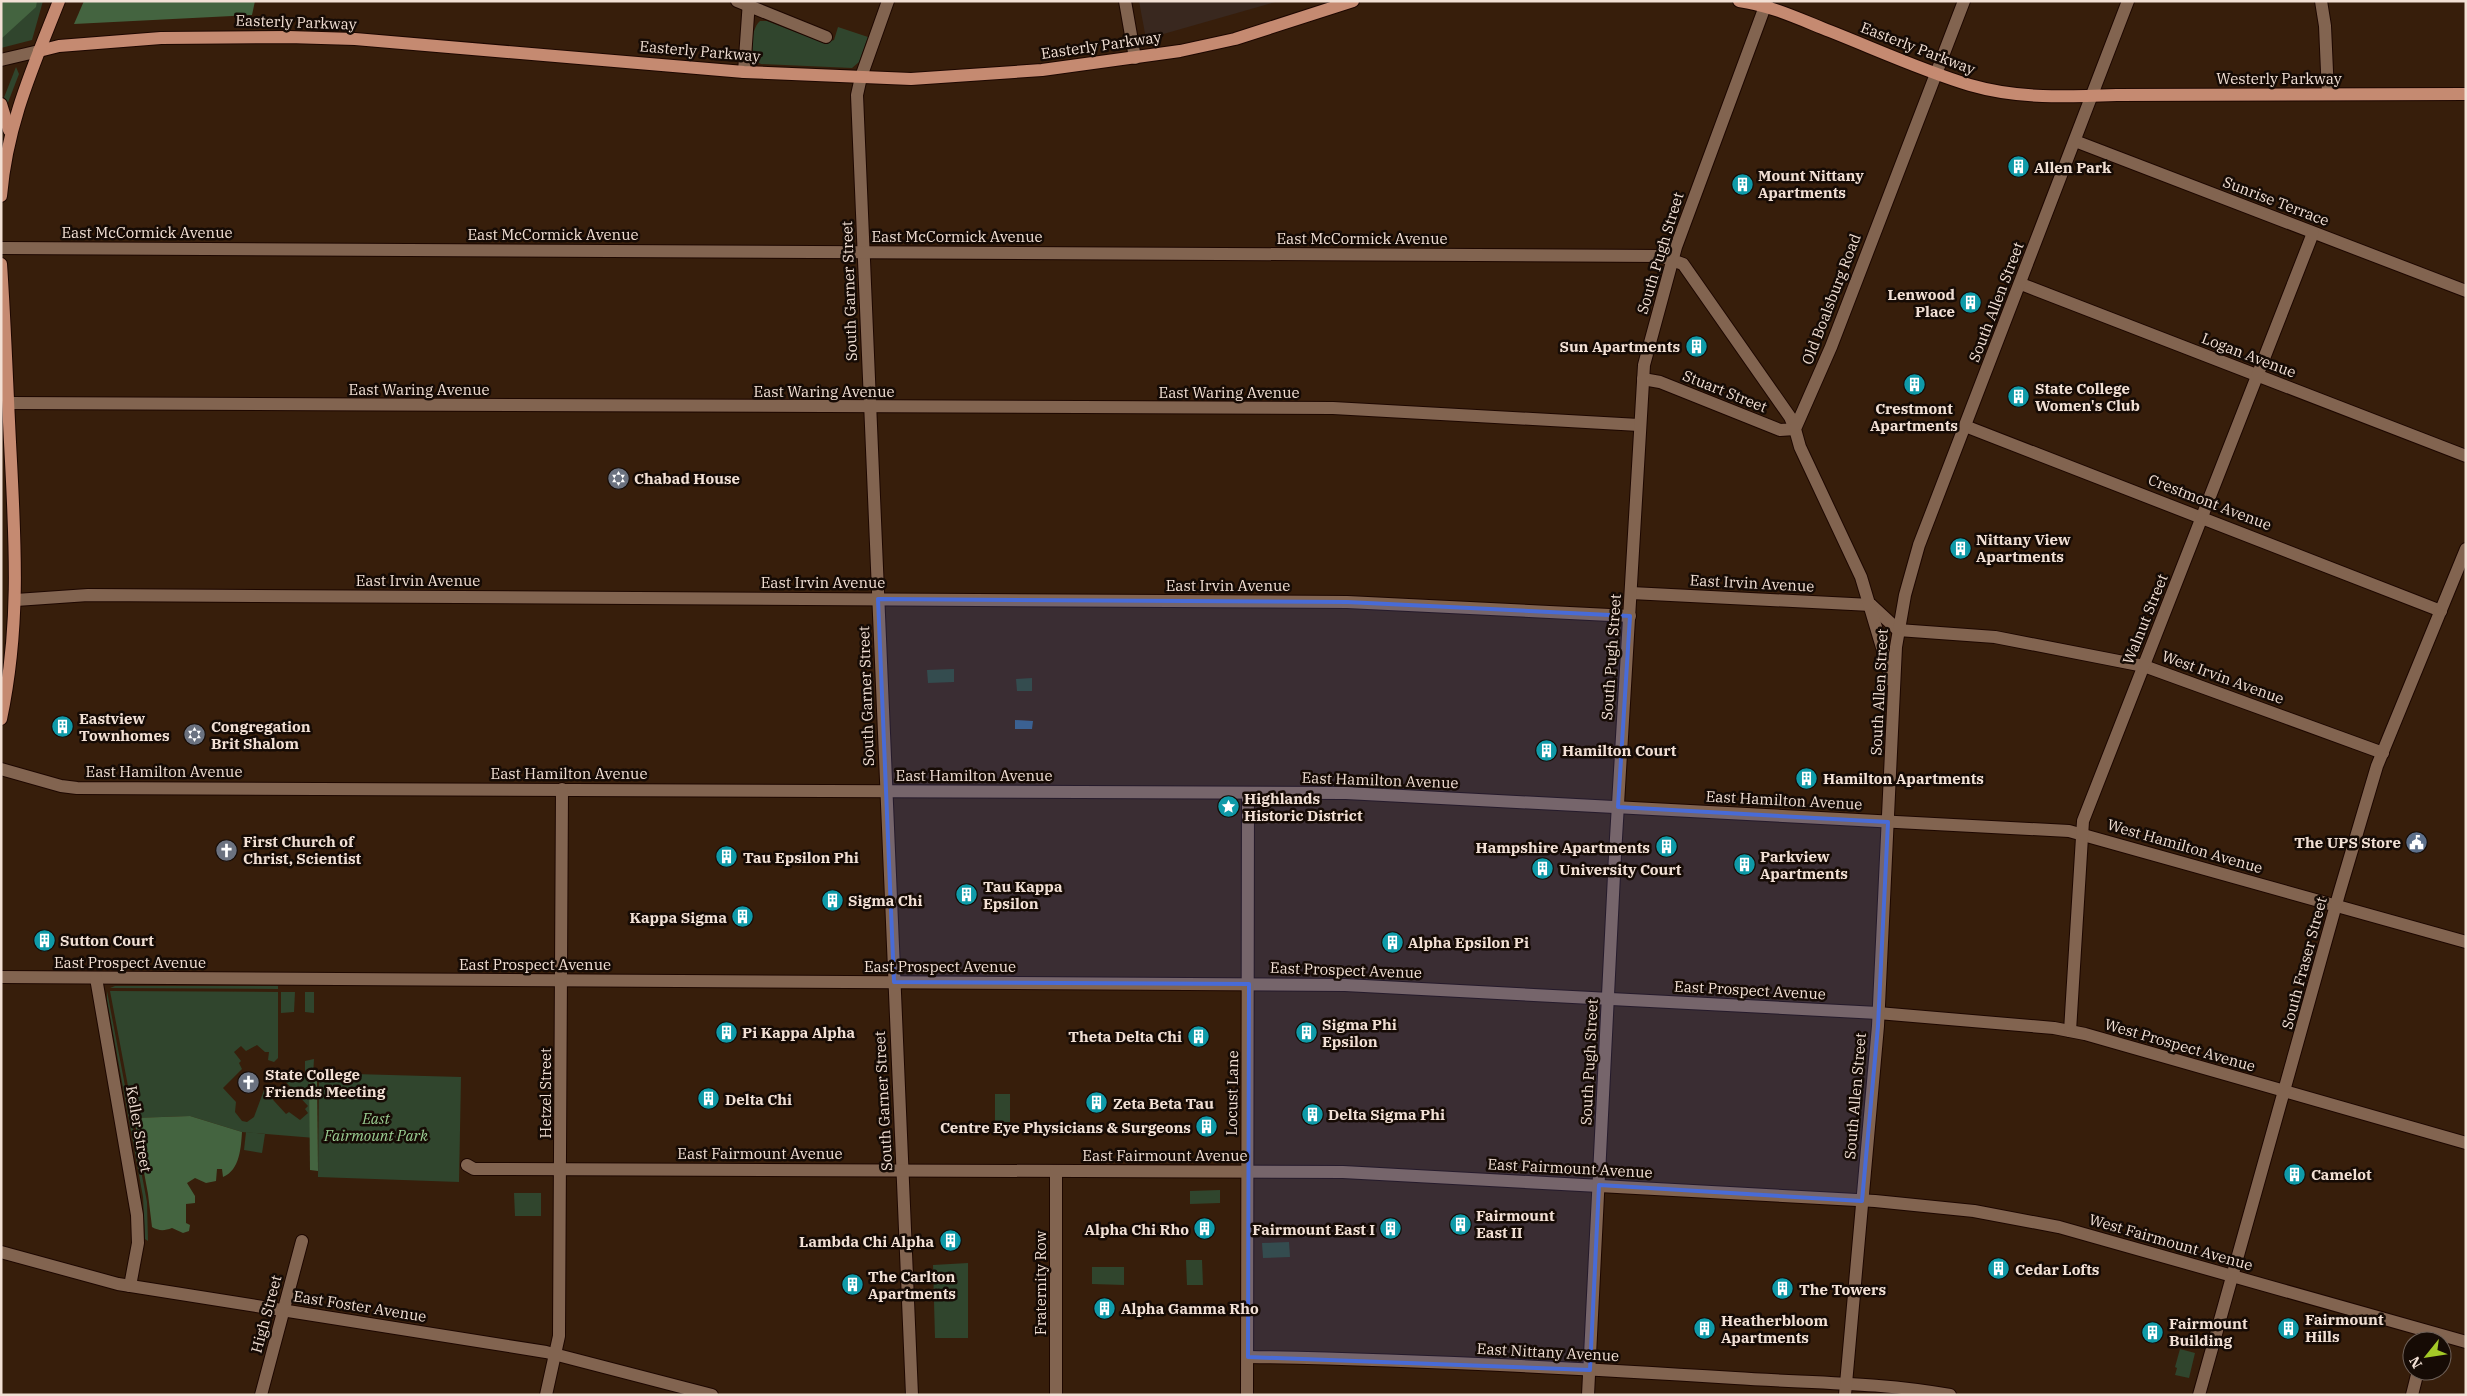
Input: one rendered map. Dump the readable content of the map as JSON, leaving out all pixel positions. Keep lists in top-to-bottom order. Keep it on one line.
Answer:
{"streets":{"main road":["Easterly Parkway","Westerly Parkway"],"street":["Sunrise Terrace","East McCormick Avenue","South Pugh Street","South Garner Street","Old Boalsburg Road","South Allen Street","Logan Avenue","East Waring Avenue","Stuart Street","Crestmont Avenue","East Irvin Avenue","Walnut Street","West Irvin Avenue","East Hamilton Avenue","West Hamilton Avenue","East Prospect Avenue","South Fraser Street","West Prospect Avenue","Hetzel Street","Locust Lane","Keller Street","East Fairmount Avenue","West Fairmount Avenue","Fraternity Row","East Foster Avenue","High Street","East Nittany Avenue"]},"crossings":[["Easterly Parkway","Westerly Parkway"],["Easterly Parkway","South Pugh Street"],["Easterly Parkway","South Garner Street"],["Easterly Parkway","Old Boalsburg Road"],["Easterly Parkway","South Allen Street"],["Westerly Parkway","South Allen Street"],["Sunrise Terrace","South Allen Street"],["Sunrise Terrace","Walnut Street"],["East McCormick Avenue","South Pugh Street"],["East McCormick Avenue","South Garner Street"],["East McCormick Avenue","Old Boalsburg Road"],["East McCormick Avenue","Stuart Street"],["South Pugh Street","East Waring Avenue"],["South Pugh Street","Stuart Street"],["South Pugh Street","East Irvin Avenue"],["South Pugh Street","East Hamilton Avenue"],["South Pugh Street","East Prospect Avenue"],["South Pugh Street","East Fairmount Avenue"],["South Pugh Street","East Nittany Avenue"],["South Garner Street","East Waring Avenue"],["South Garner Street","East Irvin Avenue"],["South Garner Street","East Hamilton Avenue"],["South Garner Street","East Prospect Avenue"],["South Garner Street","East Fairmount Avenue"],["Old Boalsburg Road","Stuart Street"],["South Allen Street","Logan Avenue"],["South Allen Street","Crestmont Avenue"],["South Allen Street","West Irvin Avenue"],["South Allen Street","East Hamilton Avenue"],["South Allen Street","West Hamilton Avenue"],["South Allen Street","East Prospect Avenue"],["South Allen Street","West Prospect Avenue"],["South Allen Street","East Fairmount Avenue"],["South Allen Street","West Fairmount Avenue"],["South Allen Street","East Nittany Avenue"],["Logan Avenue","Walnut Street"],["Crestmont Avenue","Walnut Street"],["Crestmont Avenue","South Fraser Street"],["Walnut Street","West Irvin Avenue"],["Walnut Street","West Hamilton Avenue"],["Walnut Street","West Prospect Avenue"],["West Irvin Avenue","South Fraser Street"],["East Hamilton Avenue","West Hamilton Avenue"],["East Hamilton Avenue","Hetzel Street"],["East Hamilton Avenue","Locust Lane"],["West Hamilton Avenue","South Fraser Street"],["East Prospect Avenue","West Prospect Avenue"],["East Prospect Avenue","Hetzel Street"],["East Prospect Avenue","Locust Lane"],["East Prospect Avenue","Keller Street"],["South Fraser Street","West Prospect Avenue"],["South Fraser Street","West Fairmount Avenue"],["Hetzel Street","East Fairmount Avenue"],["Hetzel Street","East Foster Avenue"],["Locust Lane","East Fairmount Avenue"],["Locust Lane","East Nittany Avenue"],["Keller Street","East Foster Avenue"],["East Fairmount Avenue","West Fairmount Avenue"],["East Fairmount Avenue","Fraternity Row"],["East Foster Avenue","High Street"]],"parks":["East Fairmount Park"],"places":{"building":["Allen Park","Mount Nittany Apartments","Lenwood Place","Sun Apartments","Crestmont Apartments","State College Women's Club","Nittany View Apartments","Eastview Townhomes","Hamilton Court","Hamilton Apartments","Hampshire Apartments","Tau Epsilon Phi","Parkview Apartments","University Court","Tau Kappa Epsilon","Sigma Chi","Kappa Sigma","Sutton Court","Alpha Epsilon Pi","Pi Kappa Alpha","Sigma Phi Epsilon","Theta Delta Chi","Delta Chi","Zeta Beta Tau","Delta Sigma Phi","Centre Eye Physicians & Surgeons","Camelot","Fairmount East II","Alpha Chi Rho","Fairmount East I","Lambda Chi Alpha","Cedar Lofts","The Carlton Apartments","The Towers","Alpha Gamma Rho","Fairmount Hills","Heatherbloom Apartments","Fairmount Building"],"synagogue":["Chabad House","Congregation Brit Shalom"],"place":["Highlands Historic District"],"public building":["The UPS Store"],"church":["First Church of Christ, Scientist","State College Friends Meeting"]},"north":"bottom left"}
